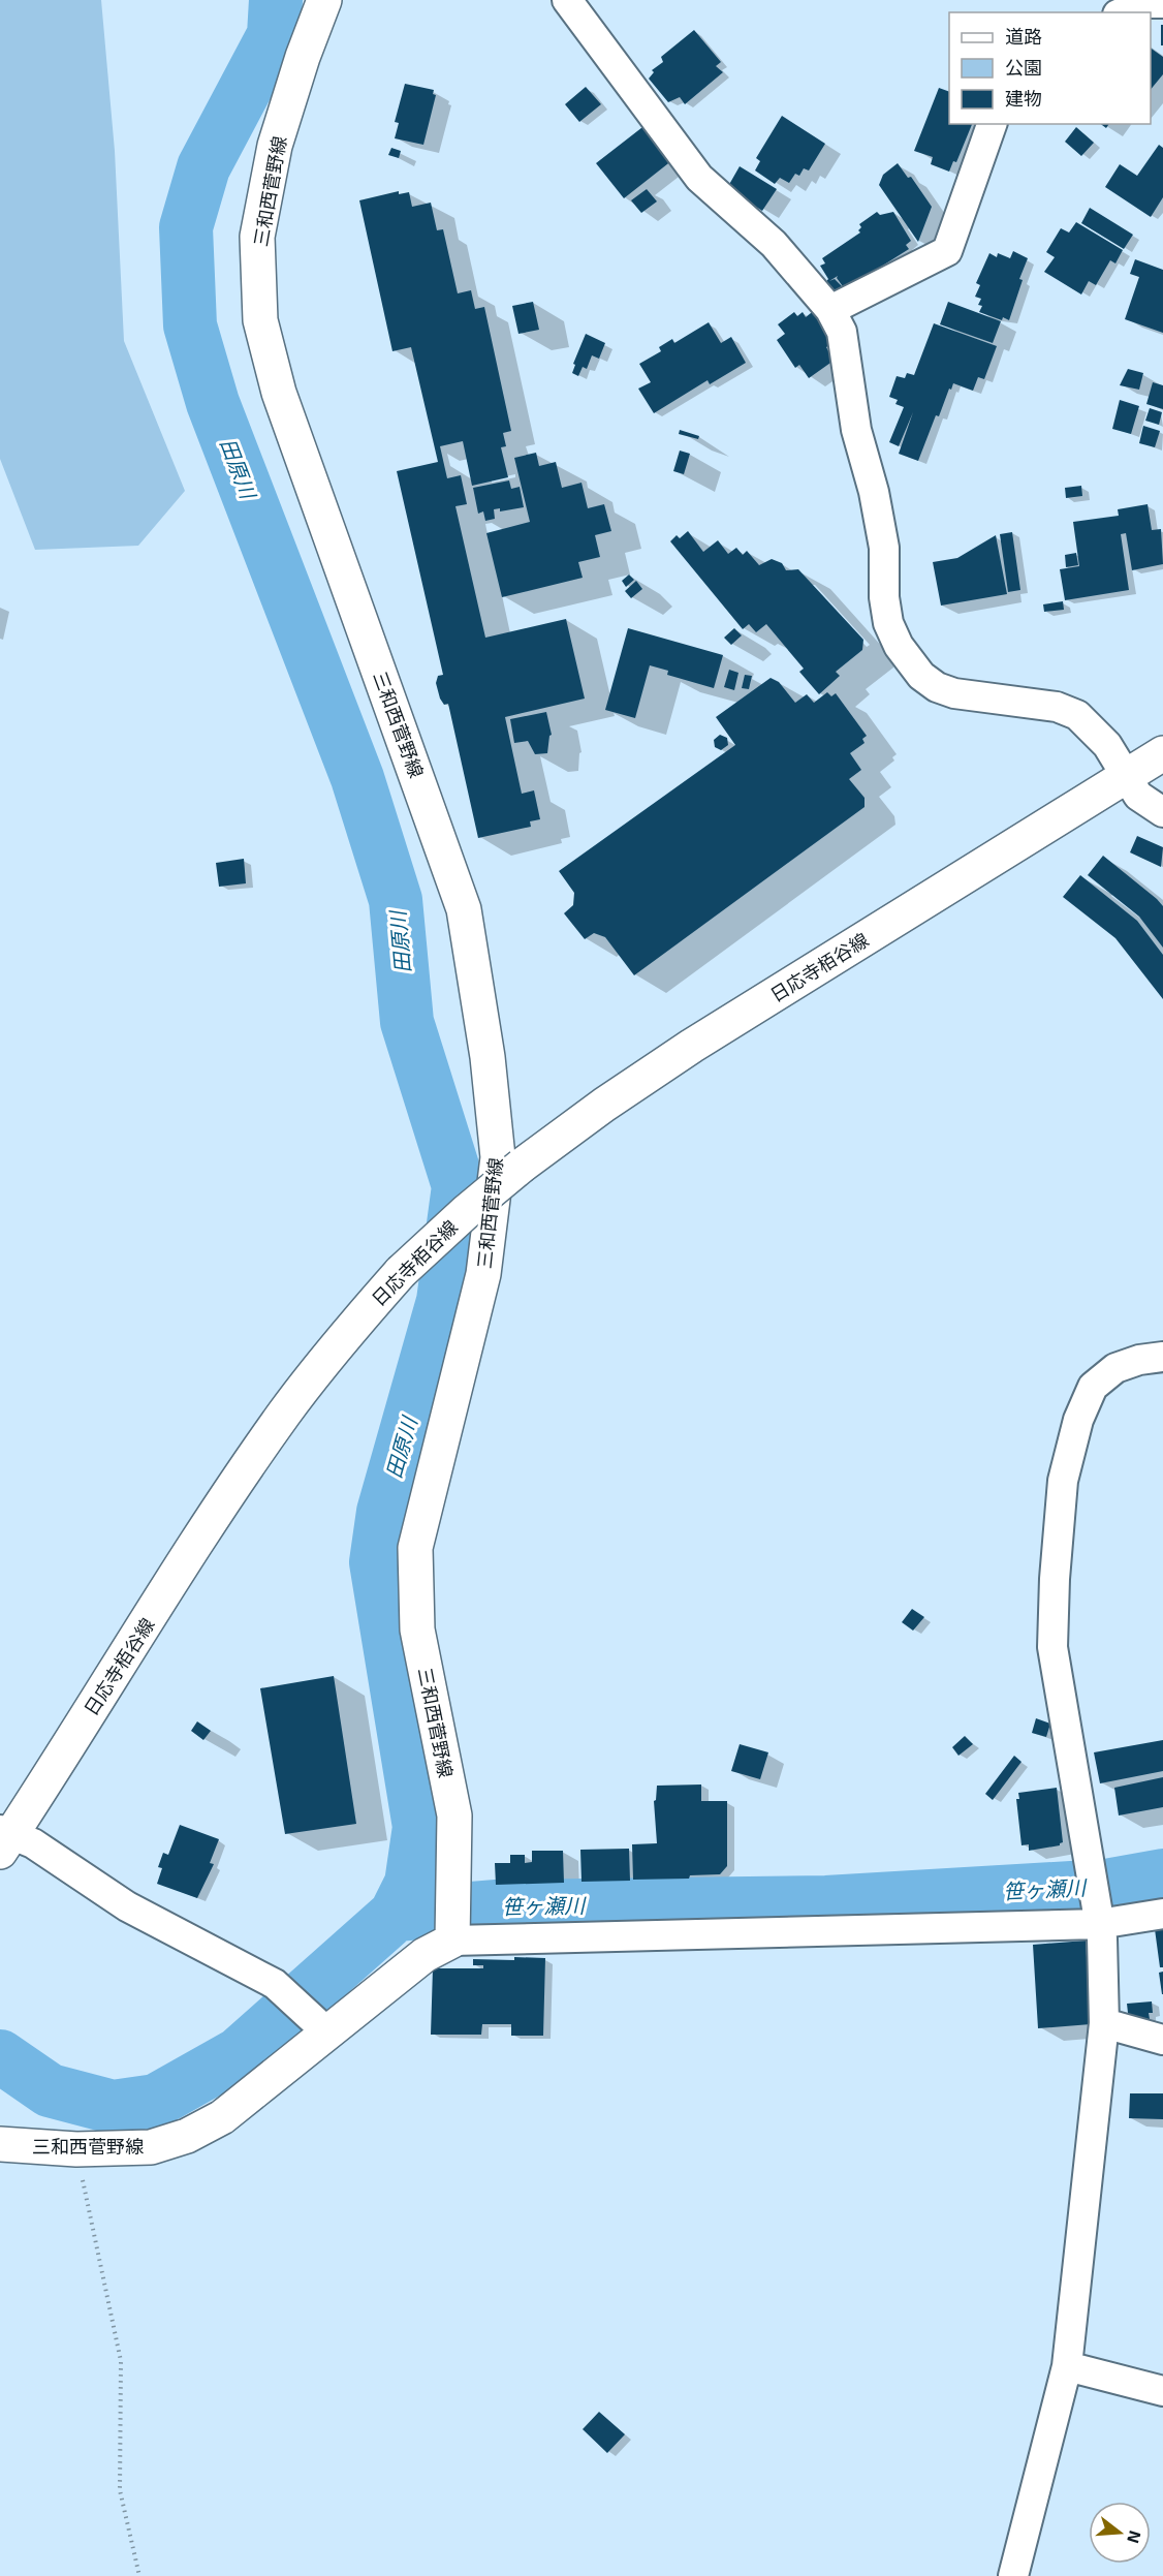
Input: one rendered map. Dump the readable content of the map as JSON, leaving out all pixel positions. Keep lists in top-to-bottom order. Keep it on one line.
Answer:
{"streets":{"main road":["三和西菅野線","日応寺栢谷線"]},"water":["田原川","笹ヶ瀬川"],"legend":["道路","公園","建物"],"north":"right"}
